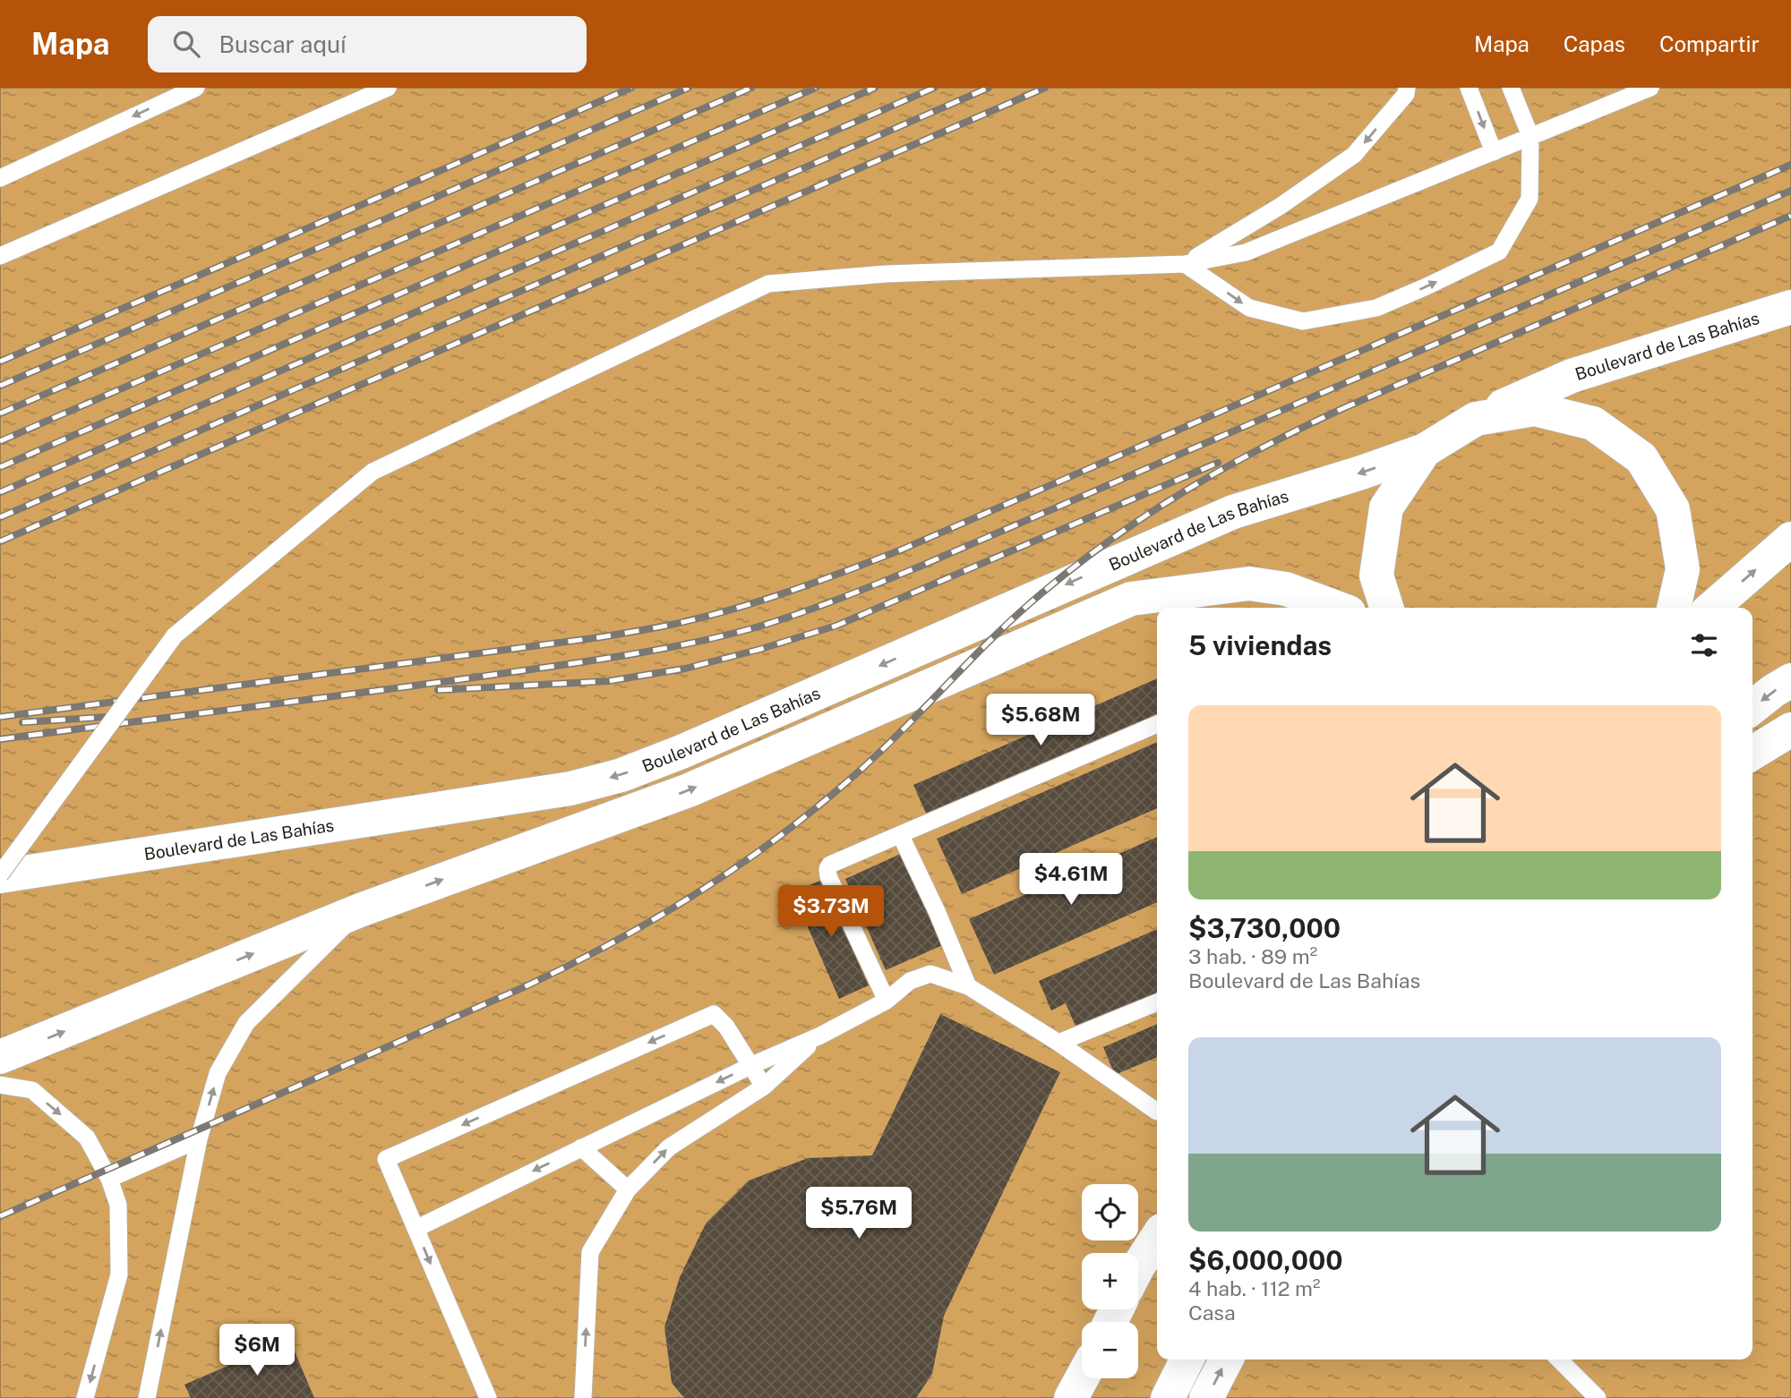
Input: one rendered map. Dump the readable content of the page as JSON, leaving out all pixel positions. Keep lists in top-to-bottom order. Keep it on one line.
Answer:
{"streets":{"street":["Boulevard de Las Bahías"]},"page":{"header":"Mapa","search":"Buscar aquí","nav":["Mapa","Capas","Compartir"],"heading":"5 viviendas","list":[{"name":"$3,730,000","note":"3 hab. · 89 m² · Boulevard de Las Bahías"},{"name":"$6,000,000","note":"4 hab. · 112 m² · Casa"}],"price":["$5.68M","$4.61M","$3.73M","$5.76M","$6M"],"map_buttons":["+","−"]}}
